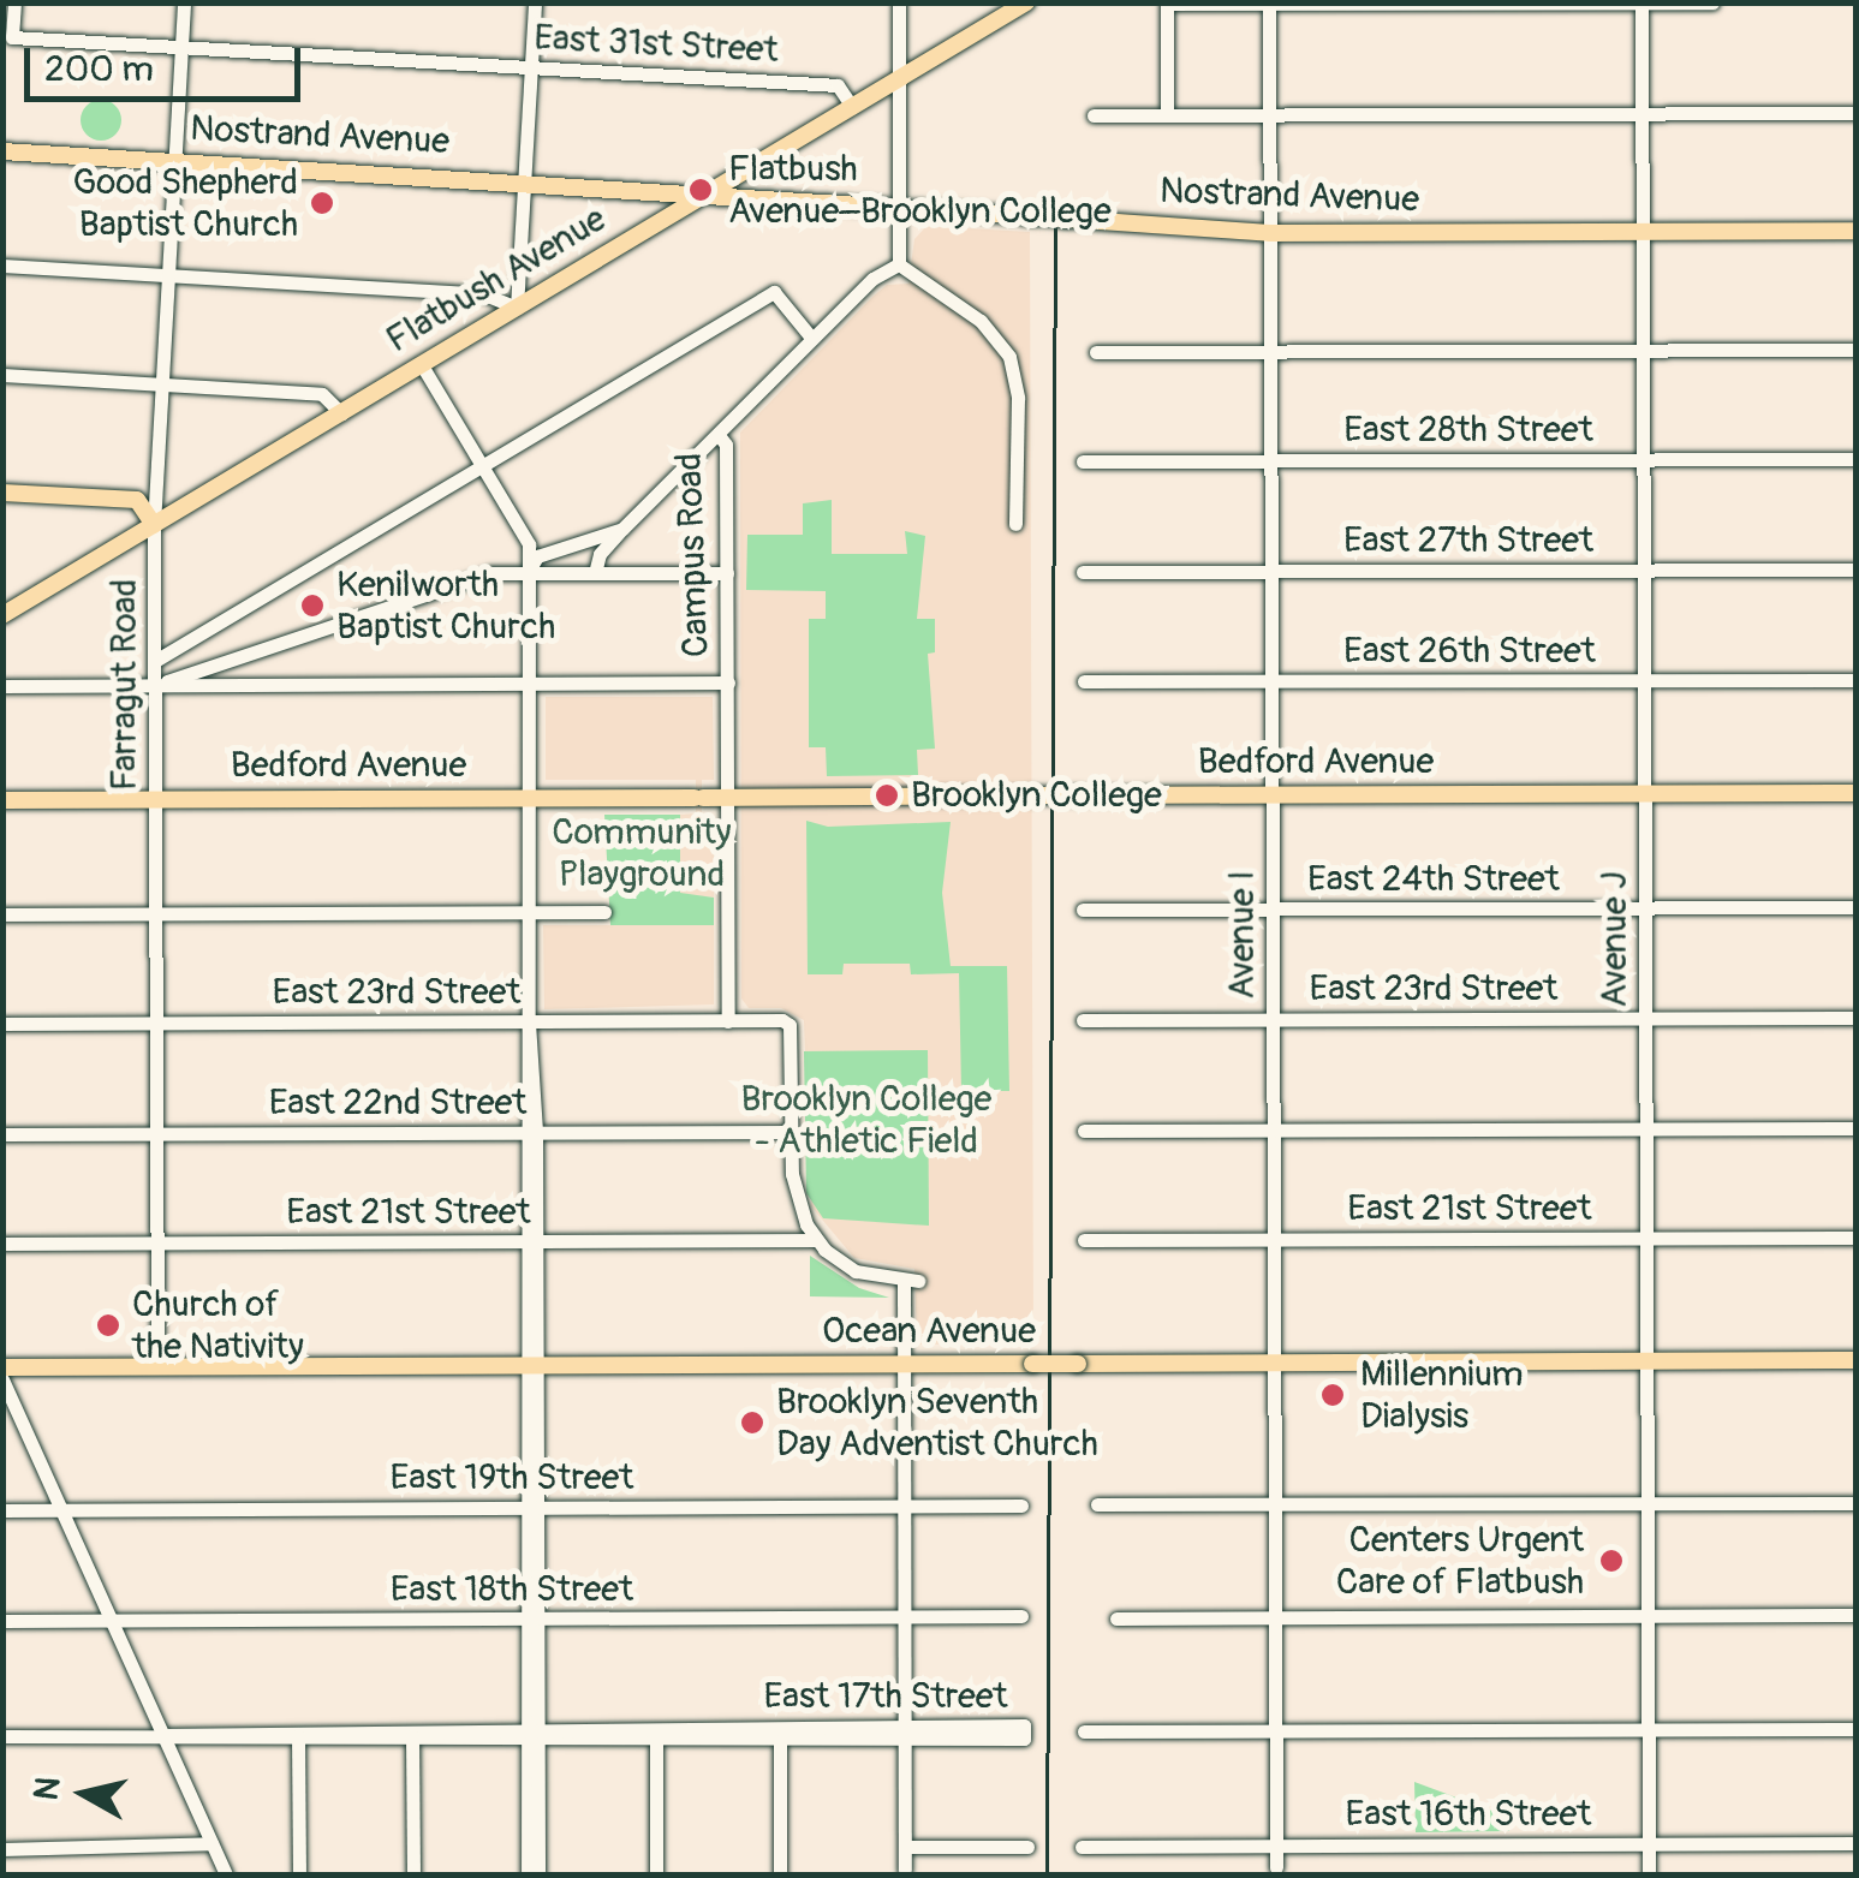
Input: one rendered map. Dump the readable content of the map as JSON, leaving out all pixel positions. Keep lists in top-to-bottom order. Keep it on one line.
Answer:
{"streets":{"main road":["Nostrand Avenue","Flatbush Avenue","Bedford Avenue","Ocean Avenue"],"street":["East 31st Street","East 28th Street","East 27th Street","Campus Road","East 26th Street","Farragut Road","East 24th Street","Avenue I","Avenue J","East 23rd Street","East 22nd Street","East 21st Street","East 19th Street","East 18th Street","East 17th Street","East 16th Street"]},"crossings":[["East 31st Street","Flatbush Avenue"],["East 31st Street","Farragut Road"],["Nostrand Avenue","Flatbush Avenue"],["Nostrand Avenue","Farragut Road"],["Nostrand Avenue","Avenue I"],["Nostrand Avenue","Avenue J"],["Flatbush Avenue","Farragut Road"],["East 28th Street","Avenue I"],["East 28th Street","Avenue J"],["East 27th Street","Avenue I"],["East 27th Street","Avenue J"],["Campus Road","Bedford Avenue"],["Campus Road","East 23rd Street"],["East 26th Street","Avenue I"],["East 26th Street","Avenue J"],["Farragut Road","Bedford Avenue"],["Farragut Road","East 23rd Street"],["Farragut Road","East 22nd Street"],["Farragut Road","East 21st Street"],["Farragut Road","Ocean Avenue"],["Bedford Avenue","Avenue I"],["Bedford Avenue","Avenue J"],["East 24th Street","Avenue I"],["East 24th Street","Avenue J"],["Avenue I","East 23rd Street"],["Avenue I","East 21st Street"],["Avenue I","Ocean Avenue"],["Avenue I","East 16th Street"],["Avenue J","East 23rd Street"],["Avenue J","East 21st Street"],["Avenue J","Ocean Avenue"],["Avenue J","East 16th Street"],["East 23rd Street","East 22nd Street"]],"parks":["Community Playground","Brooklyn College - Athletic Field"],"places":["Flatbush Avenue–Brooklyn College","Good Shepherd Baptist Church","Kenilworth Baptist Church","Brooklyn College","Church of the Nativity","Millennium Dialysis","Brooklyn Seventh Day Adventist Church","Centers Urgent Care of Flatbush"],"scale_bar":"200 m","north":"left"}
